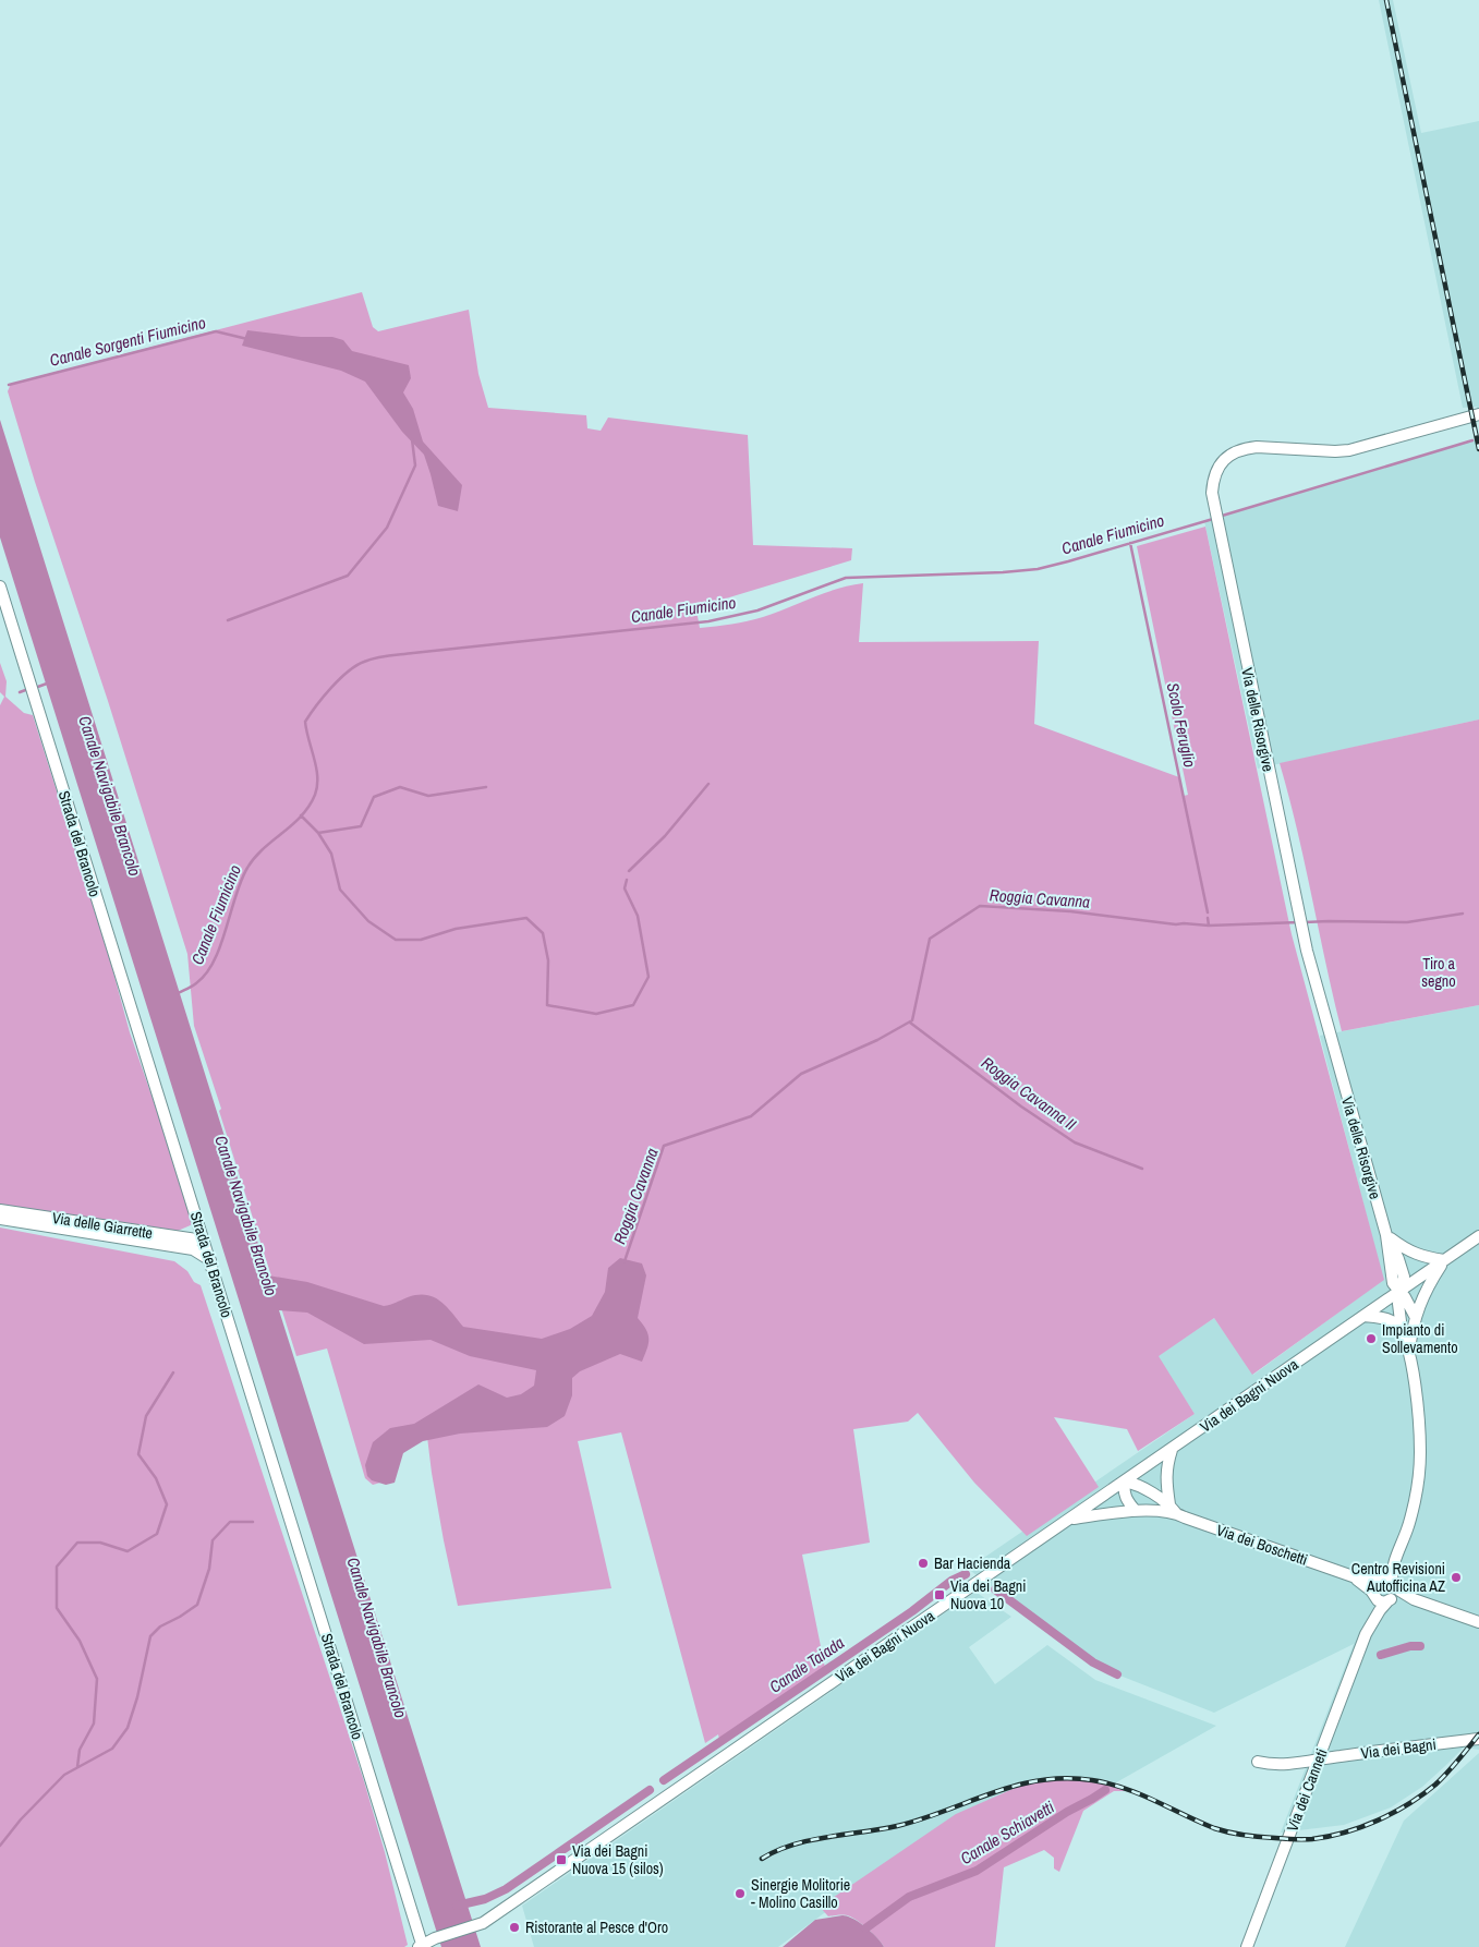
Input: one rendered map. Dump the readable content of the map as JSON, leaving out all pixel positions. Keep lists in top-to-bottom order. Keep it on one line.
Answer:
{"streets":{"street":["Via delle Risorgive","Strada del Brancolo","Via delle Giarrette","Via dei Bagni Nuova","Via dei Boschetti","Via dei Bagni","Via dei Canneti"]},"crossings":[["Via delle Risorgive","Via dei Bagni Nuova"],["Strada del Brancolo","Via delle Giarrette"],["Strada del Brancolo","Via dei Bagni Nuova"],["Via dei Bagni Nuova","Via dei Boschetti"],["Via dei Boschetti","Via dei Canneti"],["Via dei Bagni","Via dei Canneti"]],"water":["Canale Sorgenti Fiumicino","Canale Fiumicino","Scolo Feruglio","Canale Navigabile Brancolo","Roggia Cavanna","Roggia Cavanna II","Canale Taiada","Canale Schiavetti"],"parks":["Tiro a segno"],"places":{"other":["Impianto di Sollevamento","Bar Hacienda","Centro Revisioni Autofficina AZ","Sinergie Molitorie - Molino Casillo","Ristorante al Pesce d'Oro"],"transit":["Via dei Bagni Nuova 10","Via dei Bagni Nuova 15 (silos)"]}}
